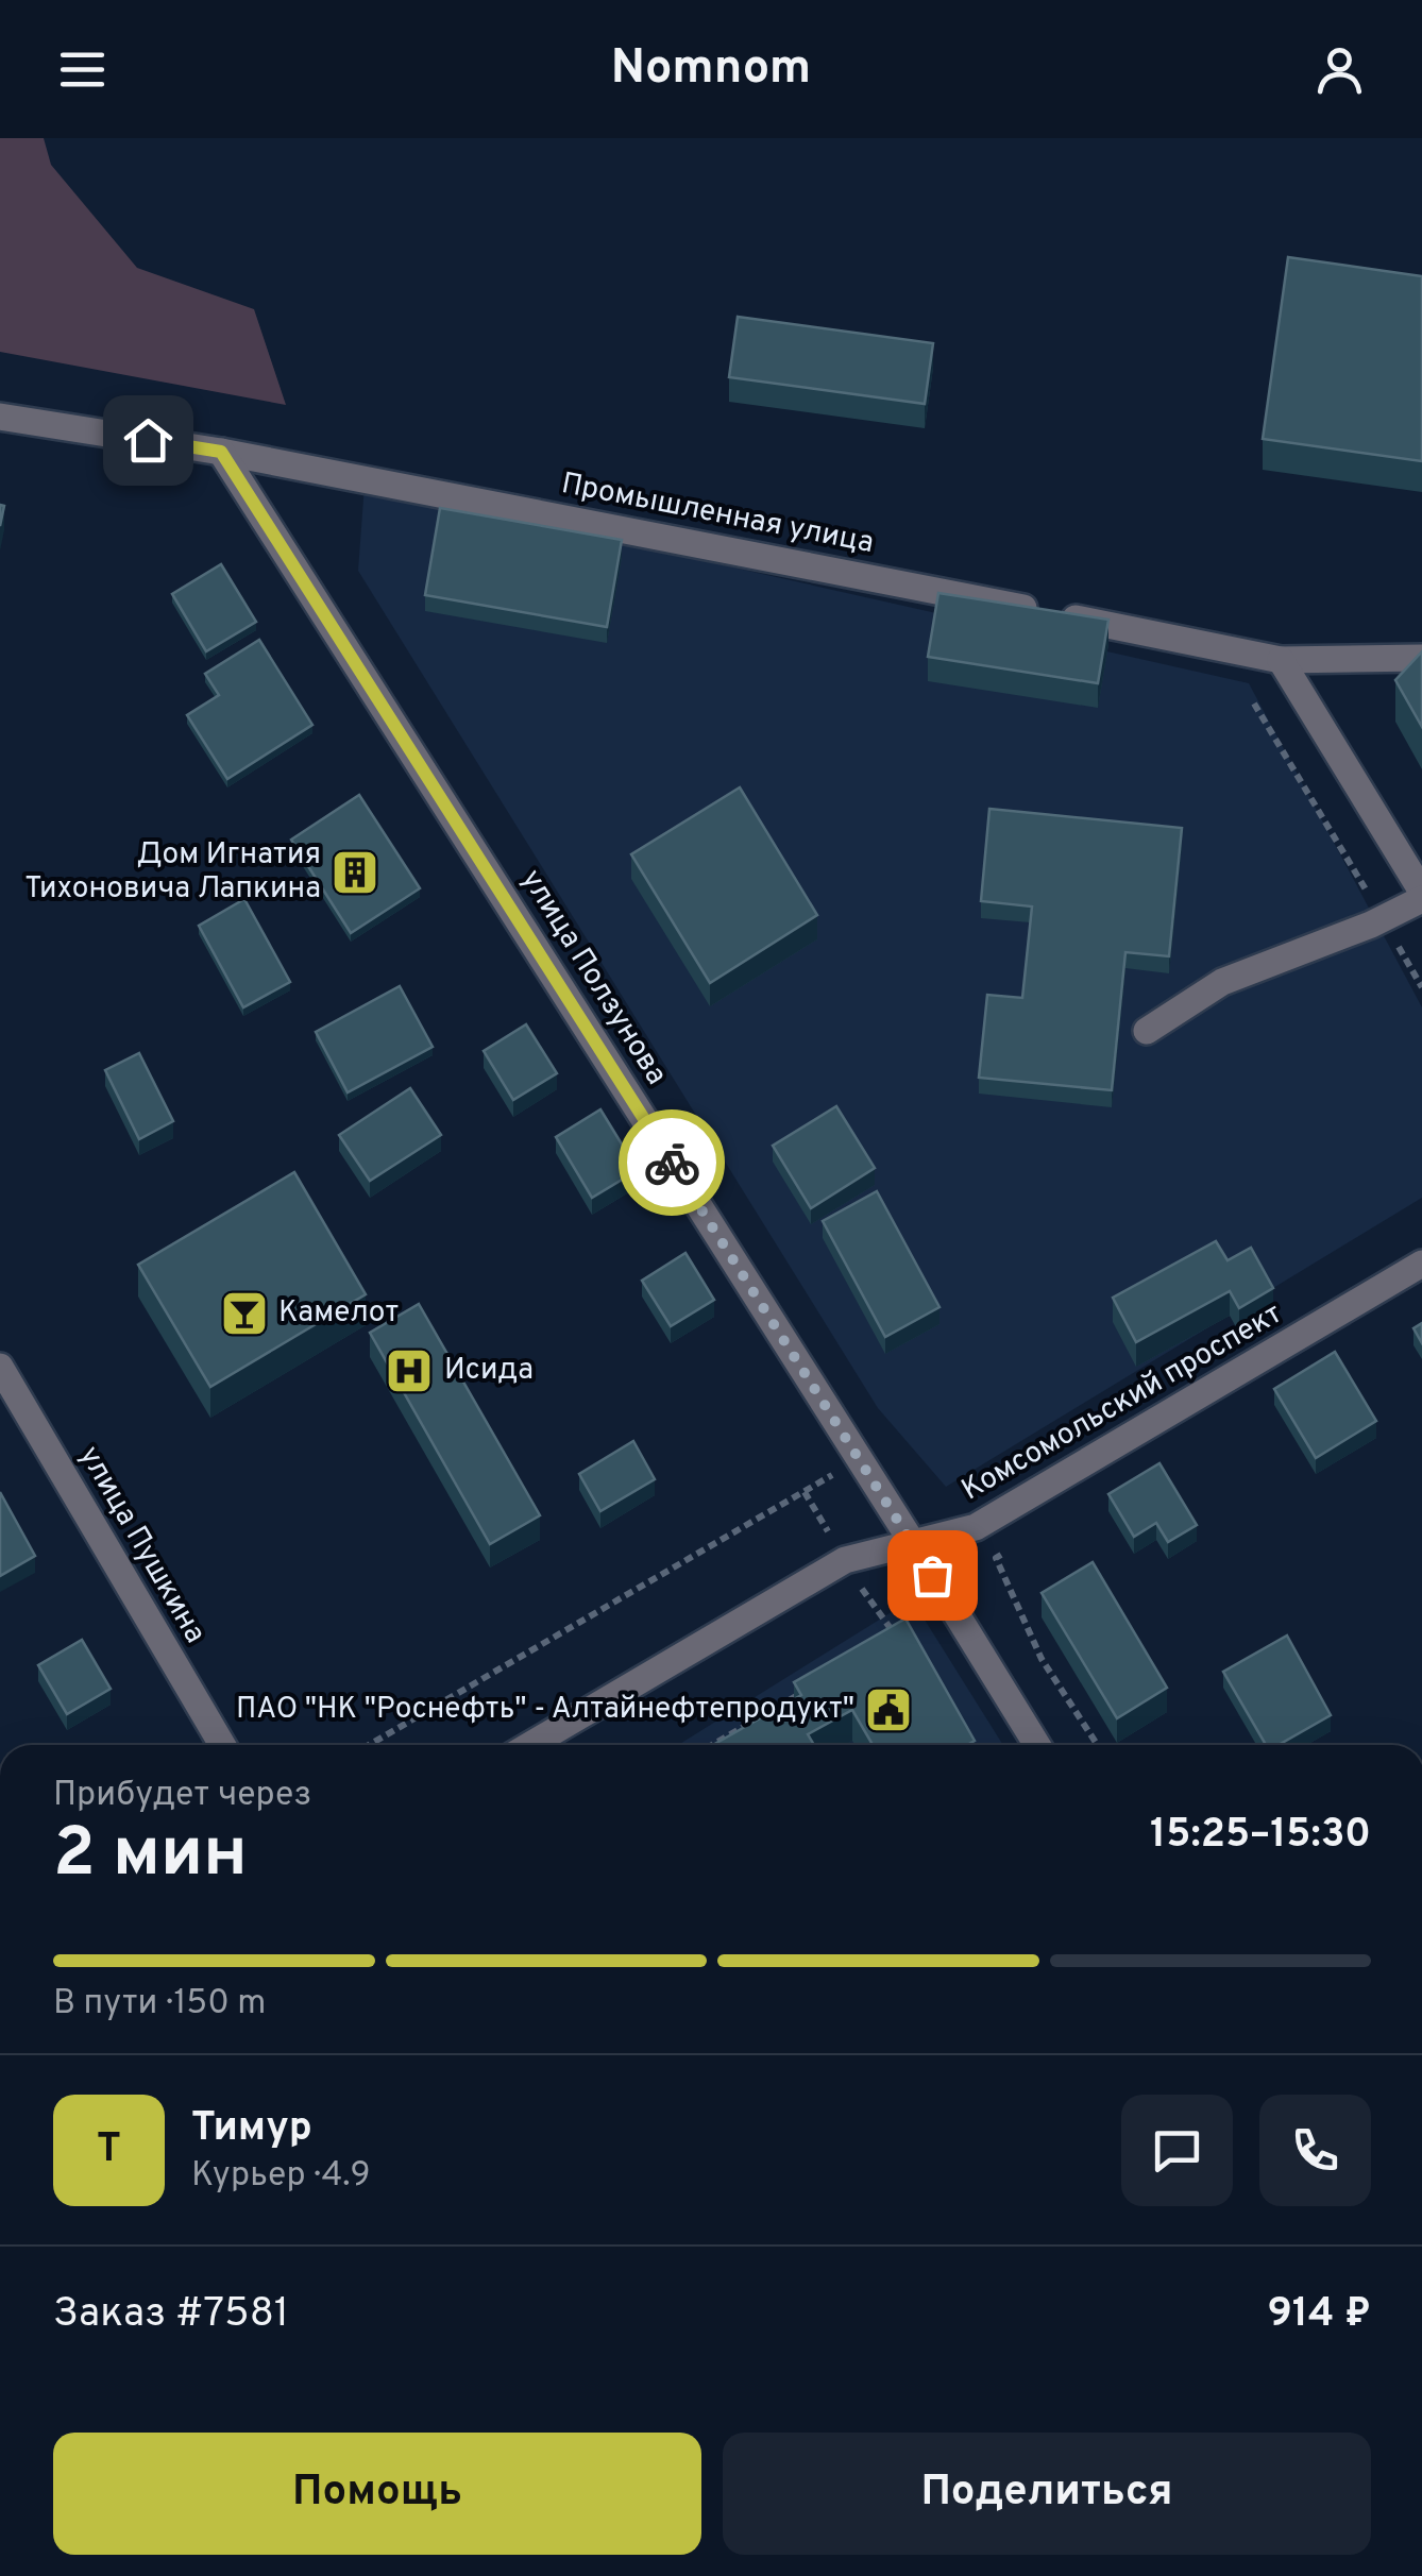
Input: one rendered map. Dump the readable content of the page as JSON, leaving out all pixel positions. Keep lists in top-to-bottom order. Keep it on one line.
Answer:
{"streets":{"street":["Промышленная улица","улица Ползунова","Комсомольский проспект","улица Пушкина"]},"crossings":[["Промышленная улица","улица Ползунова"],["улица Ползунова","Комсомольский проспект"]],"places":{"building":["Дом Игнатия Тихоновича Лапкина"],"bar":["Камелот"],"hospital":["Исида"],"public building":["ПАО \"НК \"Роснефть\" - Алтайнефтепродукт\""]},"page":{"header":"Nomnom","heading":["2 мин","Прибудет через","15:25–15:30"],"panel":["Тимур","Курьер · 4.9","Заказ #7581","914 ₽"],"bar":"В пути · 150 m","round":"Т","buttons":["Помощь","Поделиться"]}}
